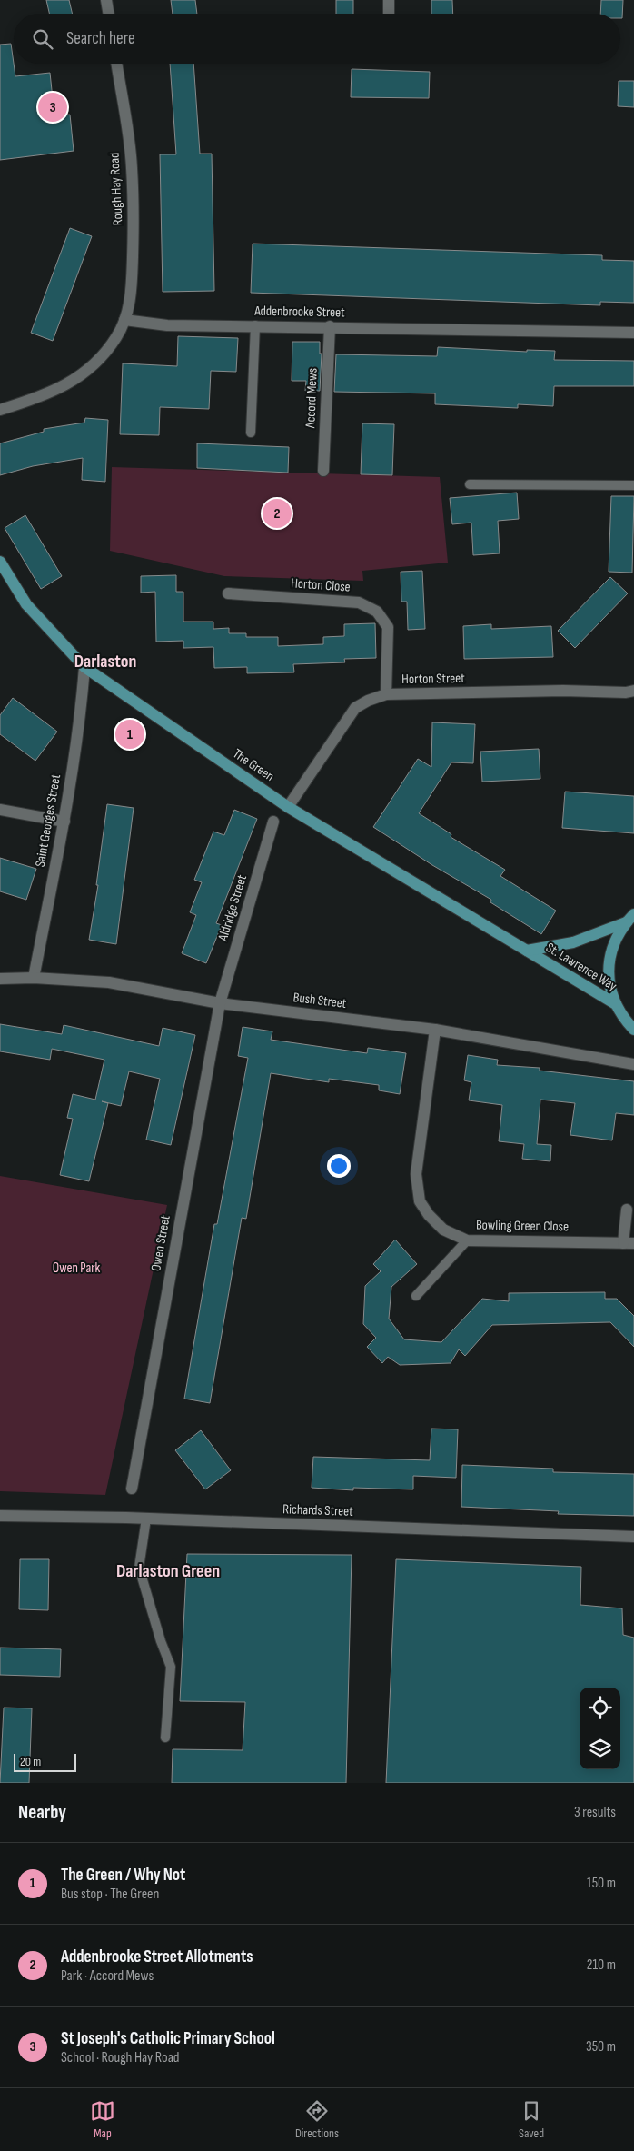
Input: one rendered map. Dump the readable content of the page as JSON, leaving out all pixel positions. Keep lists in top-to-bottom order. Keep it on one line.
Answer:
{"streets":{"main road":["The Green","St. Lawrence Way"],"street":["Rough Hay Road","Addenbrooke Street","Accord Mews","Horton Close","Horton Street","Saint Georges Street","Aldridge Street","Bush Street","Bowling Green Close","Owen Street","Richards Street"]},"crossings":[["Rough Hay Road","Addenbrooke Street"],["Addenbrooke Street","Accord Mews"],["Horton Close","Horton Street"],["Horton Street","The Green"],["The Green","Saint Georges Street"],["The Green","St. Lawrence Way"],["Saint Georges Street","Bush Street"],["Aldridge Street","Bush Street"],["Aldridge Street","Owen Street"],["Bush Street","Bowling Green Close"],["Bush Street","Owen Street"]],"districts":["Darlaston","Darlaston Green"],"parks":["Owen Park"],"scale_bar":"20 m","page":{"search":"Search here","pins":["3","2","1"],"scale":"20 m","heading":["Nearby","3 results"],"list":[{"mark":"1","name":"The Green / Why Not","note":"Bus stop · The Green","value":"150 m"},{"mark":"2","name":"Addenbrooke Street Allotments","note":"Park · Accord Mews","value":"210 m"},{"mark":"3","name":"St Joseph's Catholic Primary School","note":"School · Rough Hay Road","value":"350 m"}],"nav":["Map","Directions","Saved"]}}
